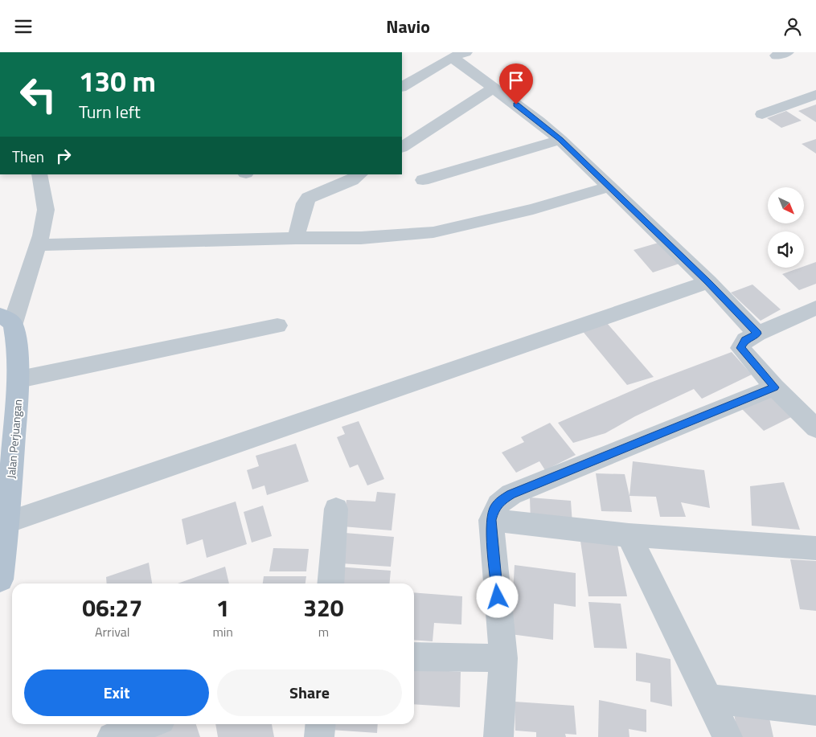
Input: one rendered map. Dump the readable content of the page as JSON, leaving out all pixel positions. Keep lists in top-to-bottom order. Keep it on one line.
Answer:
{"streets":{"main road":["Jalan Perjuangan"]},"north":"bottom right","page":{"header":"Navio","turn":["130 m","Turn left"],"then":"Then","eta":["06:27","Arrival","1","min","320","m"],"buttons":["Exit","Share"]}}
